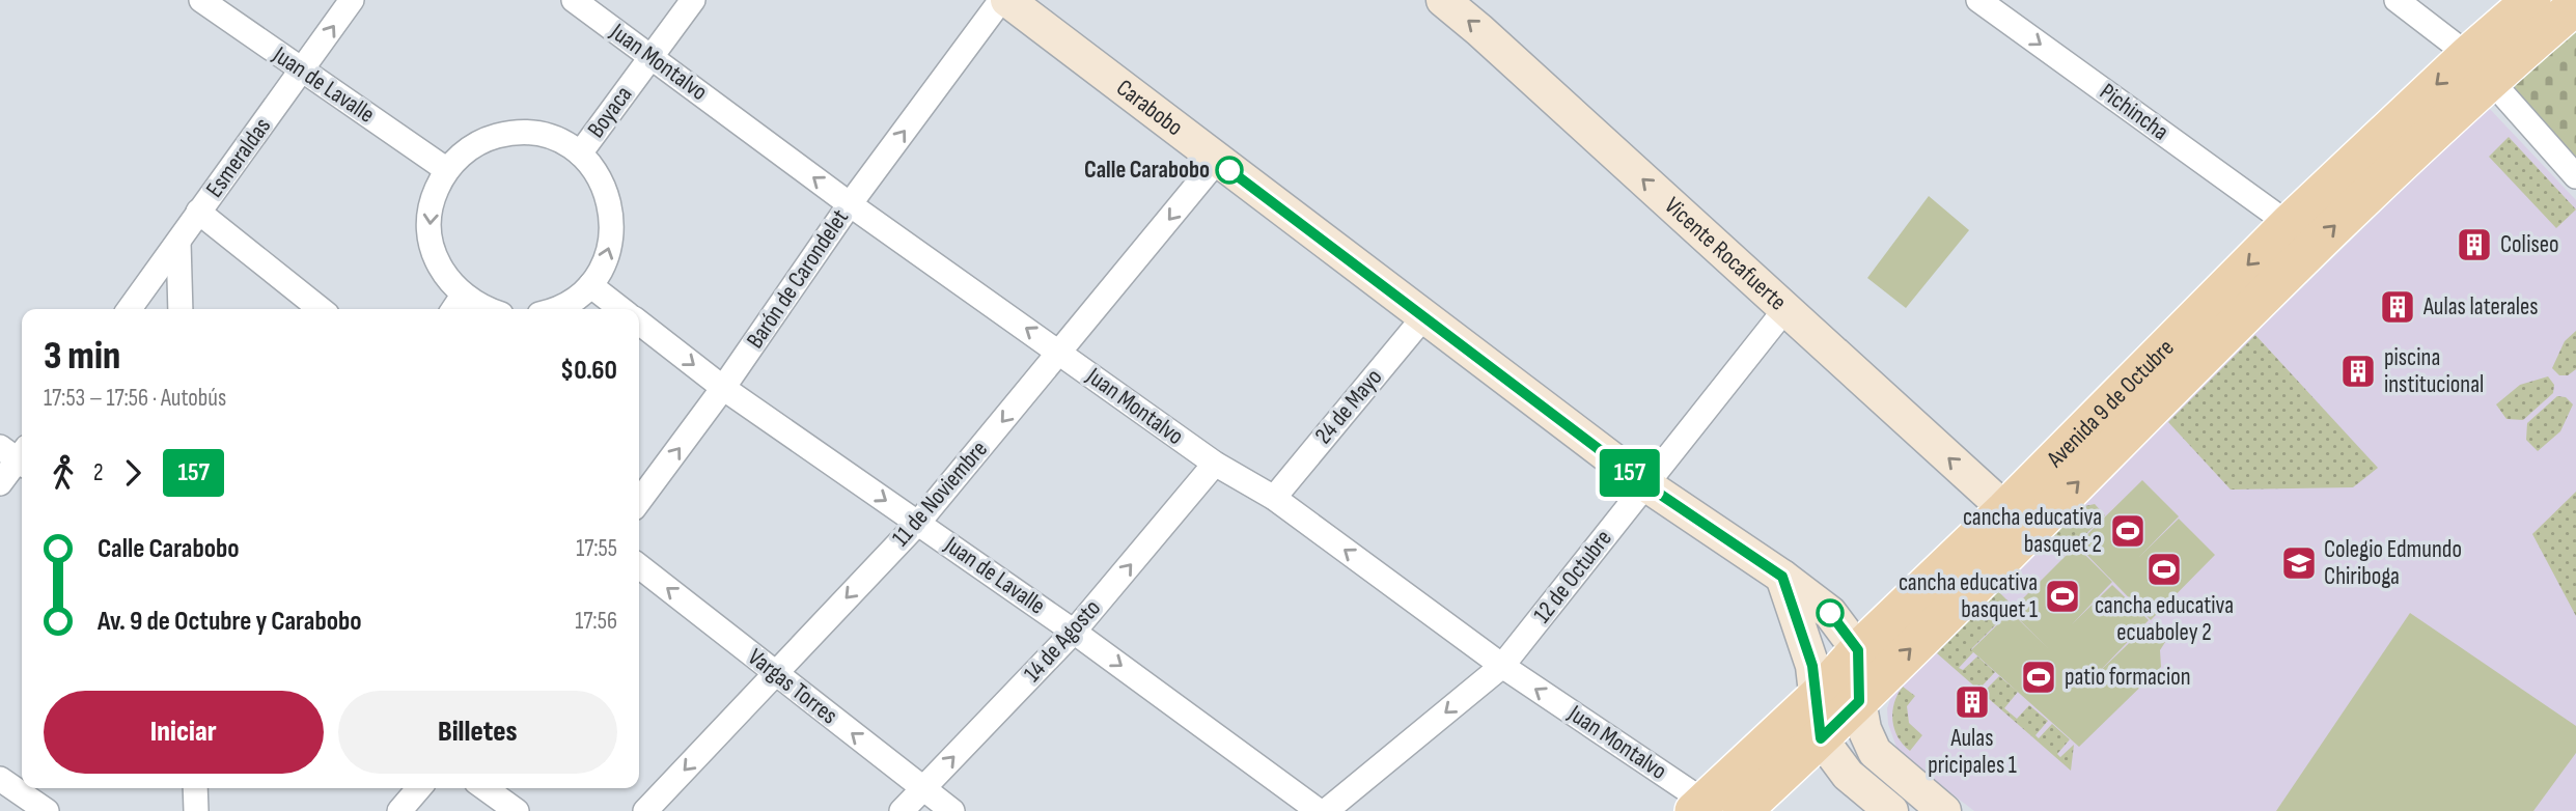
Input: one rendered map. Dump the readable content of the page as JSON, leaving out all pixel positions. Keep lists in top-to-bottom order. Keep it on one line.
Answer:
{"streets":{"main road":["Carabobo","Vicente Rocafuerte","Avenida 9 de Octubre"],"street":["Juan Montalvo","Juan de Lavalle","Boyaca","Pichincha","Esmeraldas","Barón de Carondelet","24 de Mayo","11 de Noviembre","12 de Octubre","14 de Agosto","Vargas Torres"]},"crossings":[["Juan Montalvo","Boyaca"],["Juan Montalvo","Barón de Carondelet"],["Juan Montalvo","Avenida 9 de Octubre"],["Juan Montalvo","24 de Mayo"],["Juan Montalvo","11 de Noviembre"],["Juan Montalvo","12 de Octubre"],["Juan Montalvo","14 de Agosto"],["Juan de Lavalle","Esmeraldas"],["Juan de Lavalle","Barón de Carondelet"],["Juan de Lavalle","11 de Noviembre"],["Juan de Lavalle","14 de Agosto"],["Carabobo","Avenida 9 de Octubre"],["Carabobo","24 de Mayo"],["Carabobo","11 de Noviembre"],["Carabobo","12 de Octubre"],["Pichincha","Avenida 9 de Octubre"],["Vicente Rocafuerte","Avenida 9 de Octubre"],["Vicente Rocafuerte","12 de Octubre"],["11 de Noviembre","Vargas Torres"],["14 de Agosto","Vargas Torres"]],"one_way":["Juan Montalvo","Juan de Lavalle","Pichincha","Vicente Rocafuerte","Barón de Carondelet","11 de Noviembre","14 de Agosto","Vargas Torres"],"places":{"other":["Calle Carabobo"],"building":["Coliseo","Aulas laterales","piscina institucional","Aulas pricipales 1"],"sports":["cancha educativa basquet 2","cancha educativa ecuaboley 2","cancha educativa basquet 1","patio formacion"],"school or university":["Colegio Edmundo Chiriboga"]},"lines":["bus line 157"],"page":{"on_map":"157","heading":["3 min","17:53 – 17:56 · Autobús","$0.60"],"legs":["2","157"],"list":[{"name":"Calle Carabobo","value":"17:55"},{"name":"Av. 9 de Octubre y Carabobo","value":"17:56"}],"buttons":["Iniciar","Billetes"]}}
